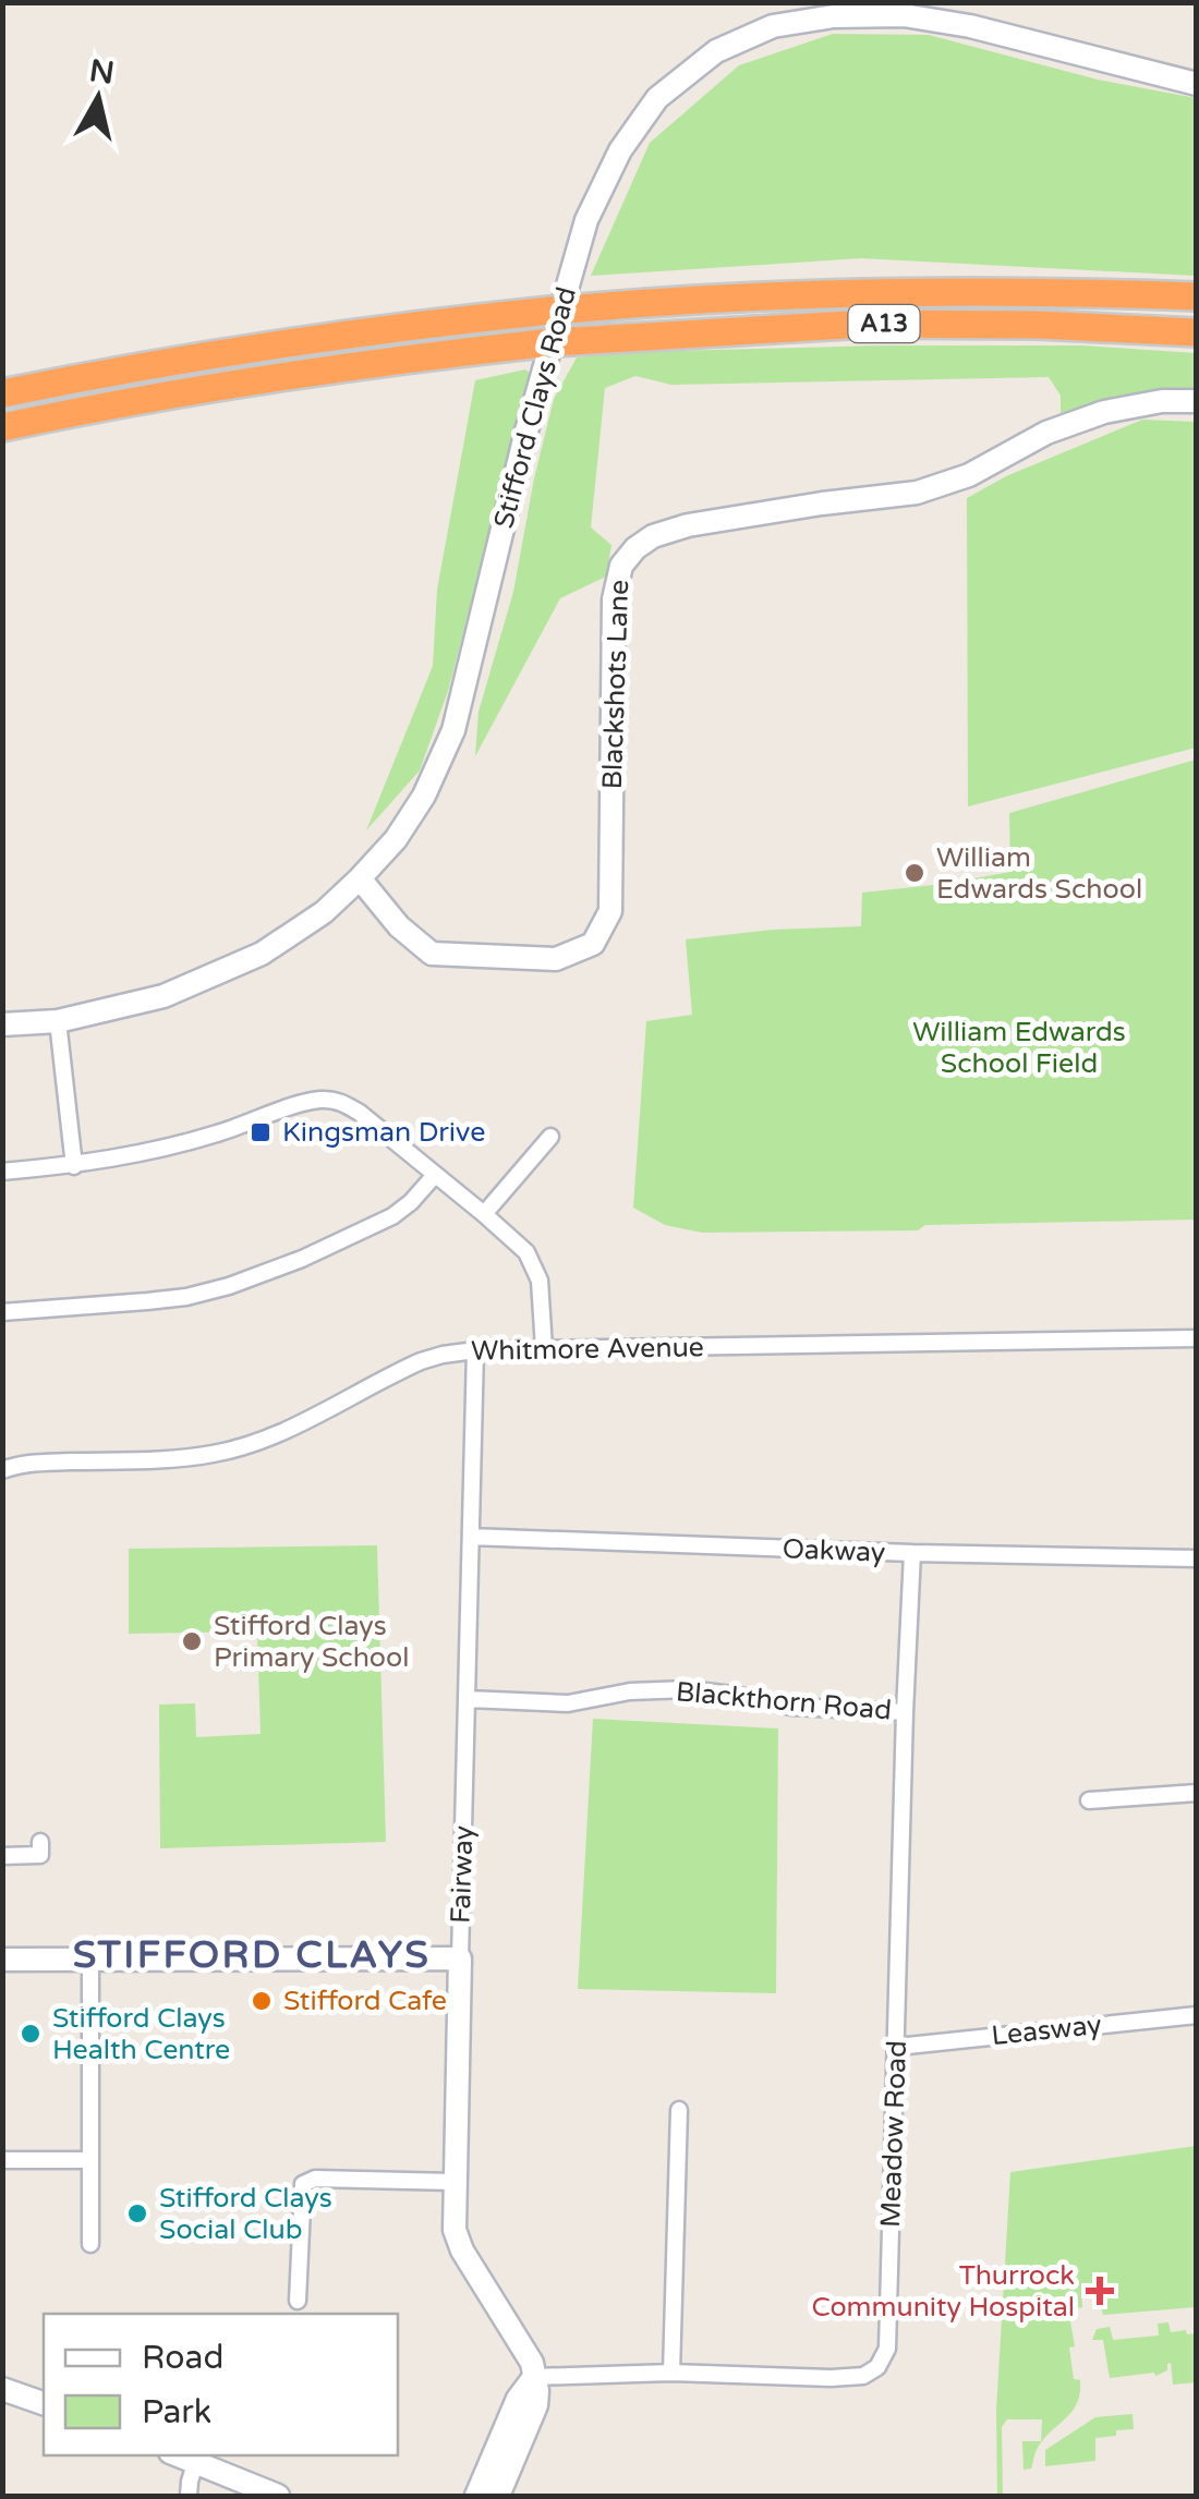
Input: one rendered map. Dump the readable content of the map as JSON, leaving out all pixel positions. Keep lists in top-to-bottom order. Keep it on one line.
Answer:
{"streets":{"highway":["A13"],"street":["Stifford Clays Road","Blackshots Lane","Whitmore Avenue","Oakway","Blackthorn Road","Fairway","Leasway","Meadow Road"]},"crossings":[["Stifford Clays Road","Blackshots Lane"],["Whitmore Avenue","Fairway"],["Oakway","Fairway"],["Oakway","Meadow Road"],["Blackthorn Road","Fairway"],["Blackthorn Road","Meadow Road"],["Fairway","Meadow Road"],["Leasway","Meadow Road"]],"districts":["STIFFORD CLAYS"],"parks":["William Edwards School Field"],"places":{"other":["William Edwards School","Stifford Clays Primary School","Stifford Cafe","Stifford Clays Health Centre","Stifford Clays Social Club"],"transit":["Kingsman Drive"],"health":["Thurrock Community Hospital"]},"legend":["Road","Park"],"north":"top"}
